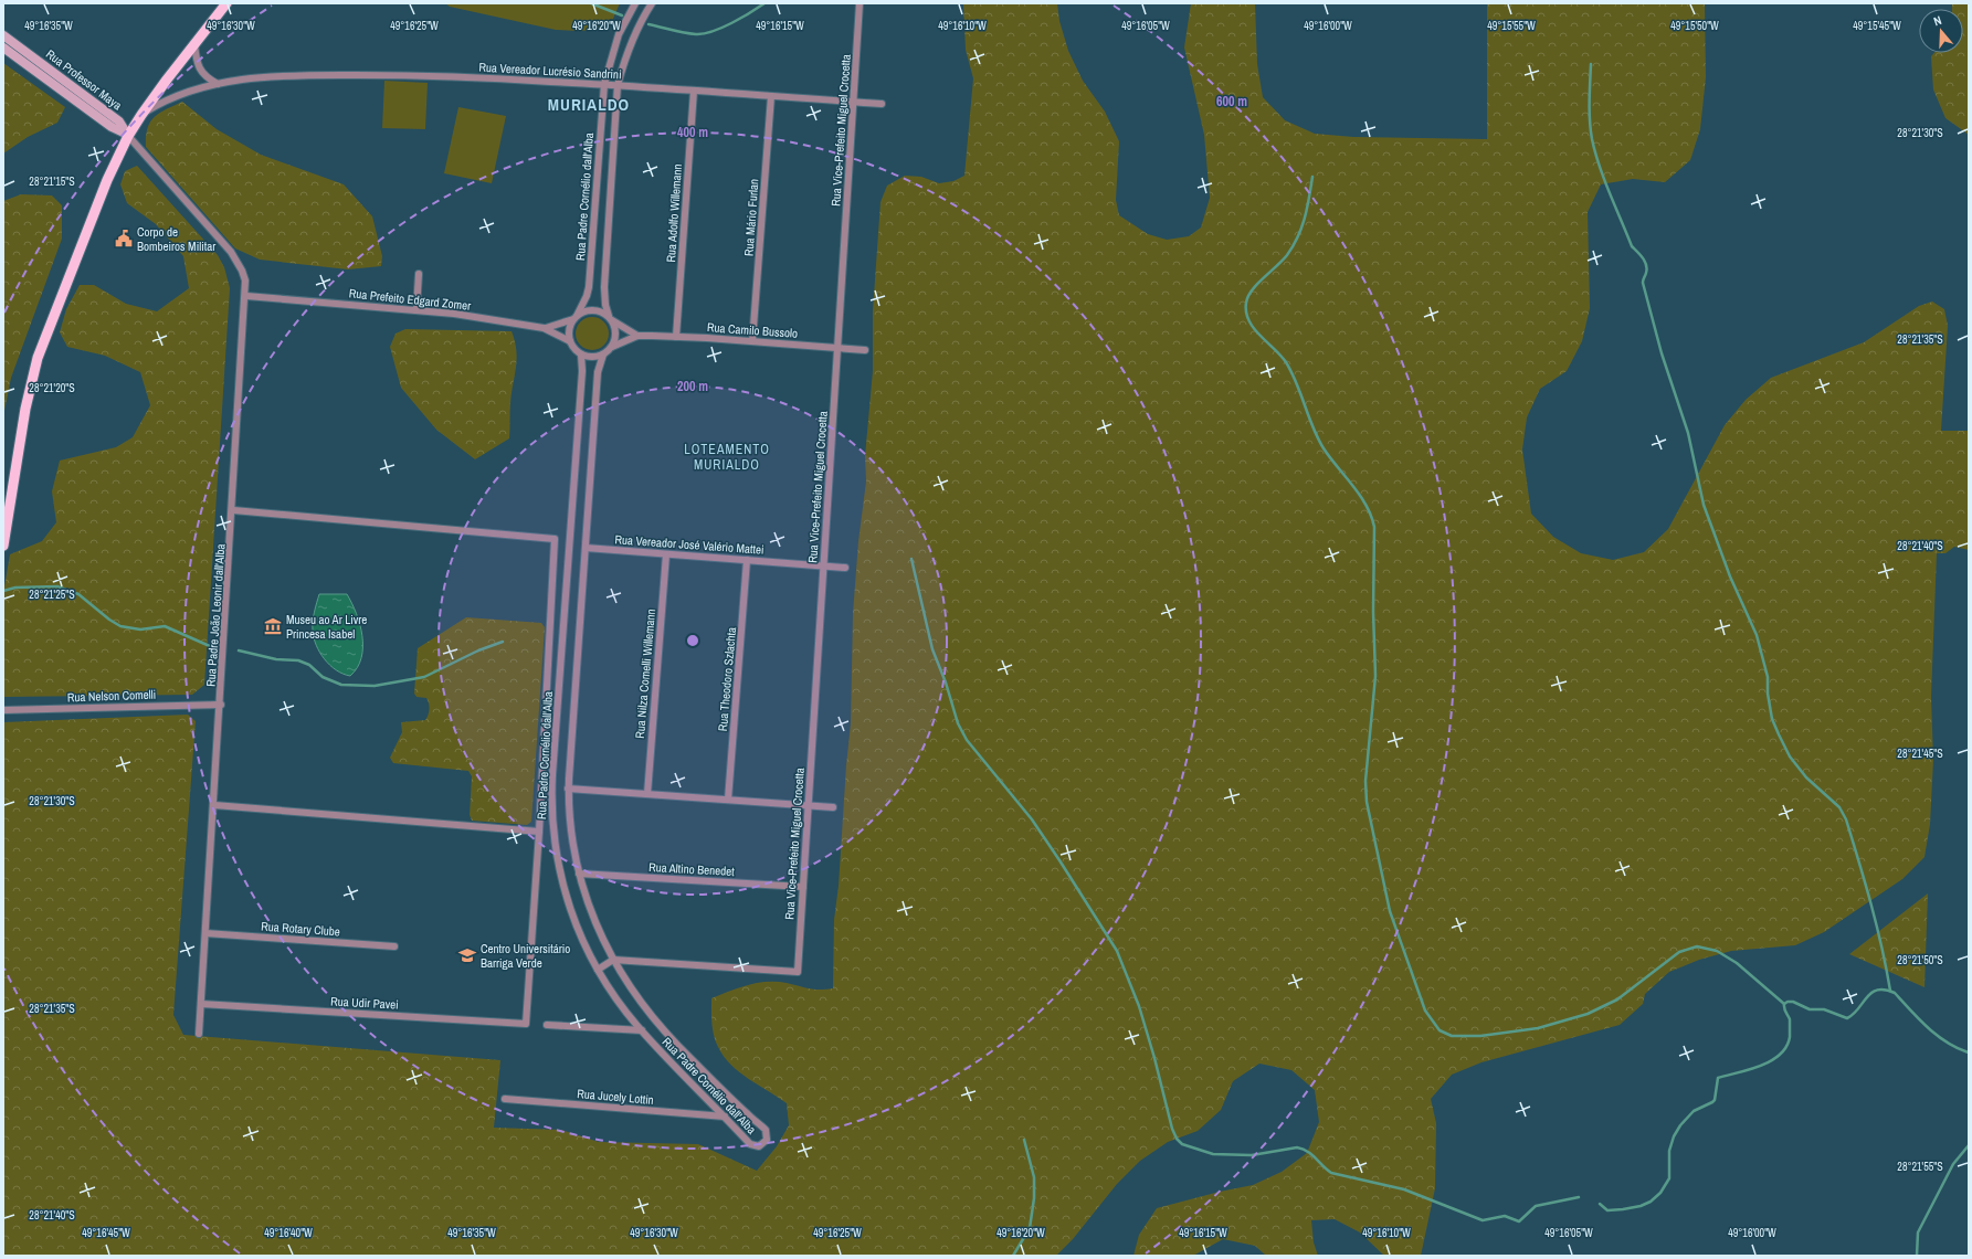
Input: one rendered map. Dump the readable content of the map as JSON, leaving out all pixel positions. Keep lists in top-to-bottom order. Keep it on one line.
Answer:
{"streets":{"main road":["Rua Professor Maya"],"street":["Rua Vereador Lucrésio Sandrini","Rua Vice-Prefeito Miguel Crocetta","Rua Padre Cornélio dall'Alba","Rua Adolfo Willemann","Rua Mário Furlan","Rua Prefeito Edgard Zomer","Rua Camilo Bussolo","Rua Vereador José Valério Mattei","Rua Padre João Leonir dall'Alba","Rua Nilza Comelli Willemann","Rua Theodoro Szlachta","Rua Nelson Comelli","Rua Altino Benedet","Rua Rotary Clube","Rua Udir Pavei","Rua Jucely Lottin"]},"crossings":[["Rua Vereador Lucrésio Sandrini","Rua Vice-Prefeito Miguel Crocetta"],["Rua Vereador Lucrésio Sandrini","Rua Padre Cornélio dall'Alba"],["Rua Vereador Lucrésio Sandrini","Rua Adolfo Willemann"],["Rua Vereador Lucrésio Sandrini","Rua Mário Furlan"],["Rua Professor Maya","Rua Padre João Leonir dall'Alba"],["Rua Vice-Prefeito Miguel Crocetta","Rua Padre Cornélio dall'Alba"],["Rua Vice-Prefeito Miguel Crocetta","Rua Camilo Bussolo"],["Rua Vice-Prefeito Miguel Crocetta","Rua Vereador José Valério Mattei"],["Rua Vice-Prefeito Miguel Crocetta","Rua Altino Benedet"],["Rua Padre Cornélio dall'Alba","Rua Prefeito Edgard Zomer"],["Rua Padre Cornélio dall'Alba","Rua Camilo Bussolo"],["Rua Padre Cornélio dall'Alba","Rua Vereador José Valério Mattei"],["Rua Padre Cornélio dall'Alba","Rua Altino Benedet"],["Rua Padre Cornélio dall'Alba","Rua Jucely Lottin"],["Rua Adolfo Willemann","Rua Camilo Bussolo"],["Rua Mário Furlan","Rua Camilo Bussolo"],["Rua Prefeito Edgard Zomer","Rua Camilo Bussolo"],["Rua Prefeito Edgard Zomer","Rua Padre João Leonir dall'Alba"],["Rua Vereador José Valério Mattei","Rua Nilza Comelli Willemann"],["Rua Vereador José Valério Mattei","Rua Theodoro Szlachta"],["Rua Padre João Leonir dall'Alba","Rua Nelson Comelli"],["Rua Padre João Leonir dall'Alba","Rua Rotary Clube"],["Rua Padre João Leonir dall'Alba","Rua Udir Pavei"]],"districts":["MURIALDO","LOTEAMENTO MURIALDO"],"places":{"public building":["Corpo de Bombeiros Militar"],"museum":["Museu ao Ar Livre Princesa Isabel"],"school or university":["Centro Universitário Barriga Verde"]},"north":"top","coordinates":["49°15'45\"W","49°16'35\"W","49°16'30\"W","49°16'25\"W","49°16'20\"W","49°16'15\"W","49°16'10\"W","49°16'05\"W","49°16'00\"W","49°15'55\"W","49°15'50\"W","28°21'30\"S","28°21'15\"S","28°21'35\"S","28°21'20\"S","28°21'40\"S","28°21'25\"S","28°21'45\"S","28°21'50\"S","28°21'55\"S","49°16'45\"W","49°16'40\"W"],"rings":["600 m","400 m","200 m"]}
